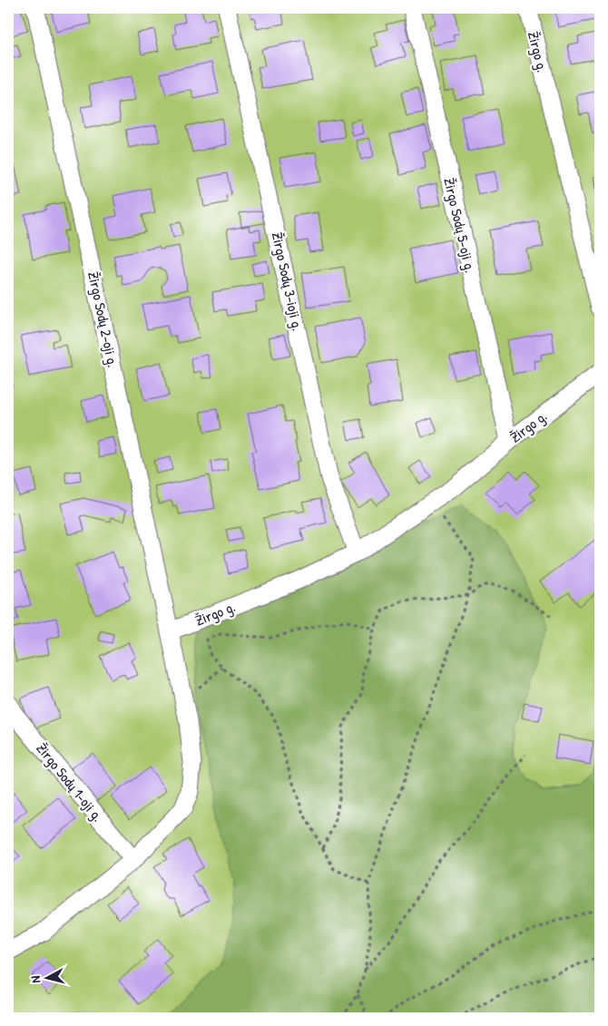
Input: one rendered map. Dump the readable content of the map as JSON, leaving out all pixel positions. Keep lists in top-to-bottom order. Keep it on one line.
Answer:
{"streets":{"street":["Žirgo g.","Žirgo Sodų 5-oji g.","Žirgo Sodų 3-ioji g.","Žirgo Sodų 2-oji g.","Žirgo Sodų 1-oji g."]},"crossings":[["Žirgo g.","Žirgo Sodų 5-oji g."],["Žirgo g.","Žirgo Sodų 3-ioji g."],["Žirgo g.","Žirgo Sodų 2-oji g."]],"north":"left"}
